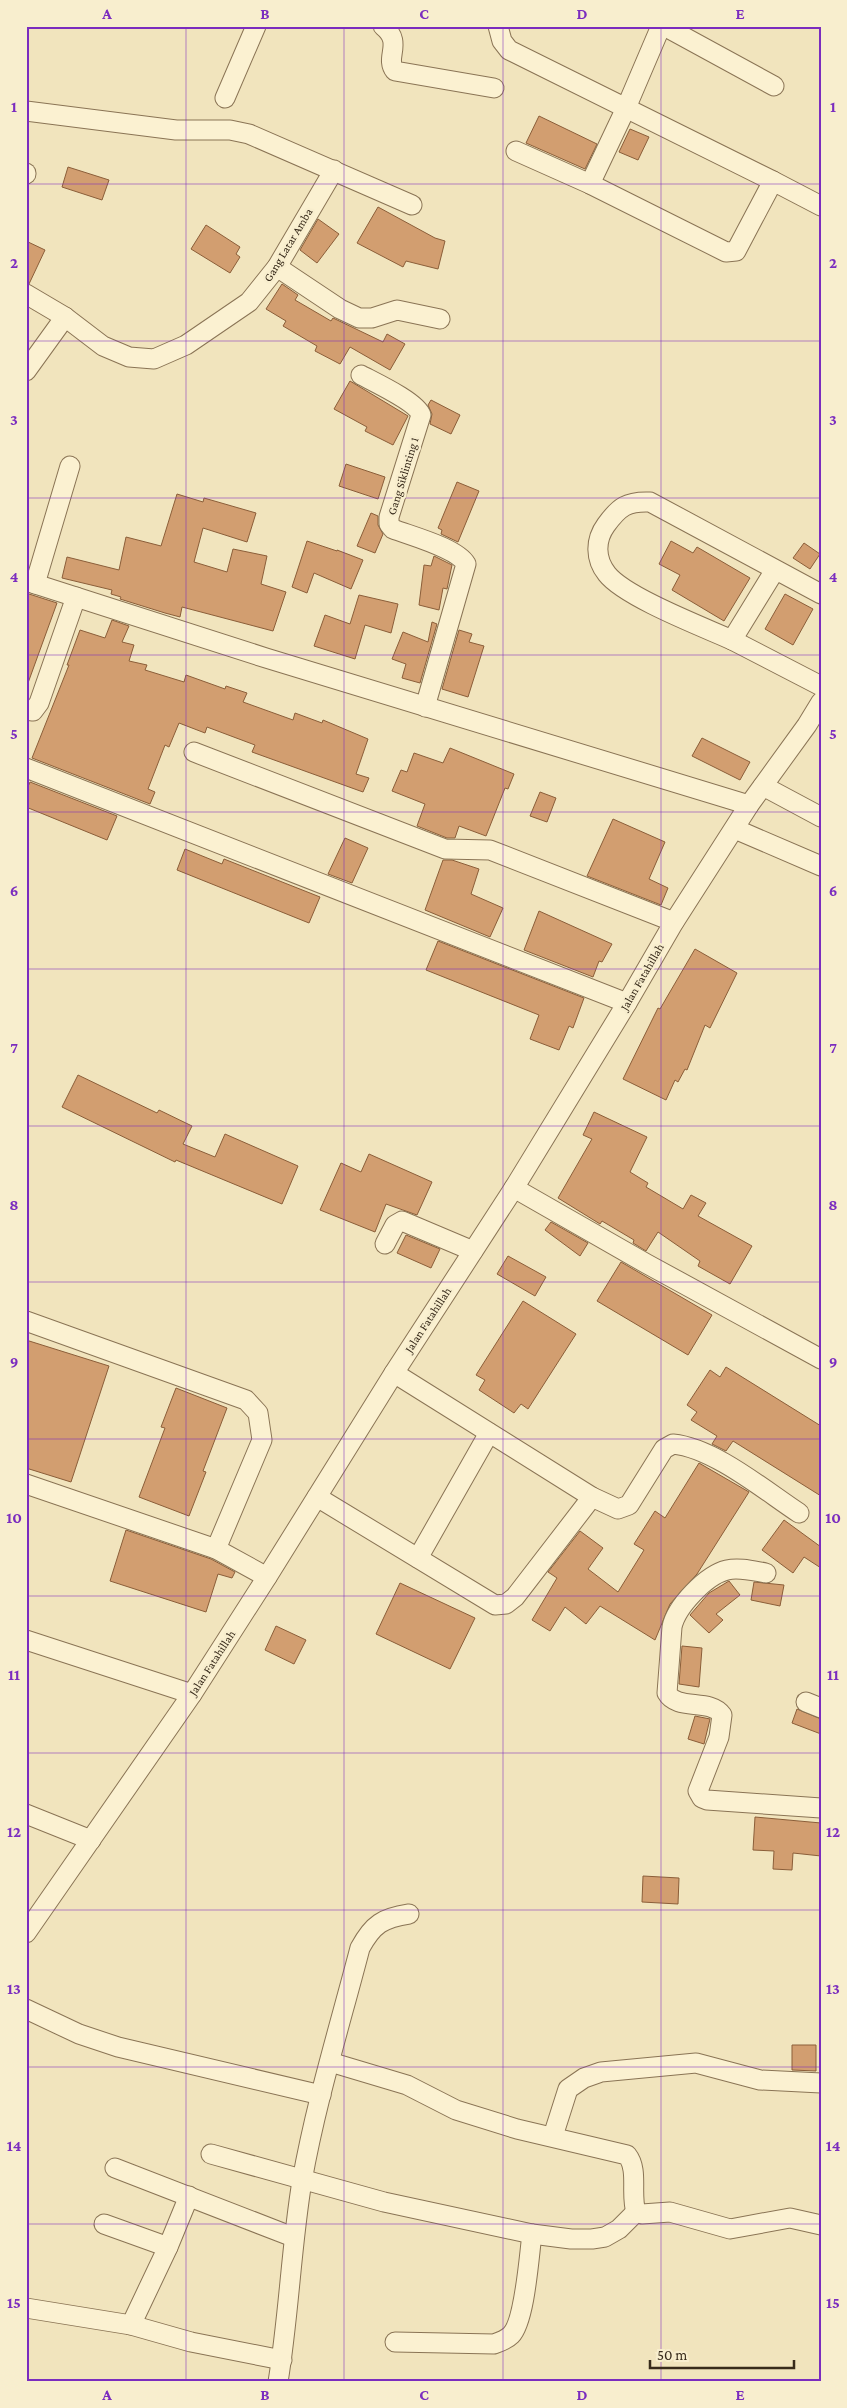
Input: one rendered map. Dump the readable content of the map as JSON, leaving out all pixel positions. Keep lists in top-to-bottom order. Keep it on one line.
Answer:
{"streets":{"street":["Gang Latar Amba","Gang Siklinting 1","Jalan Fatahillah"]},"scale_bar":"50 m","grid":{"columns":["A","B","C","D","E"],"rows":["1","2","3","4","5","6","7","8","9","10","11","12","13","14","15"]}}
